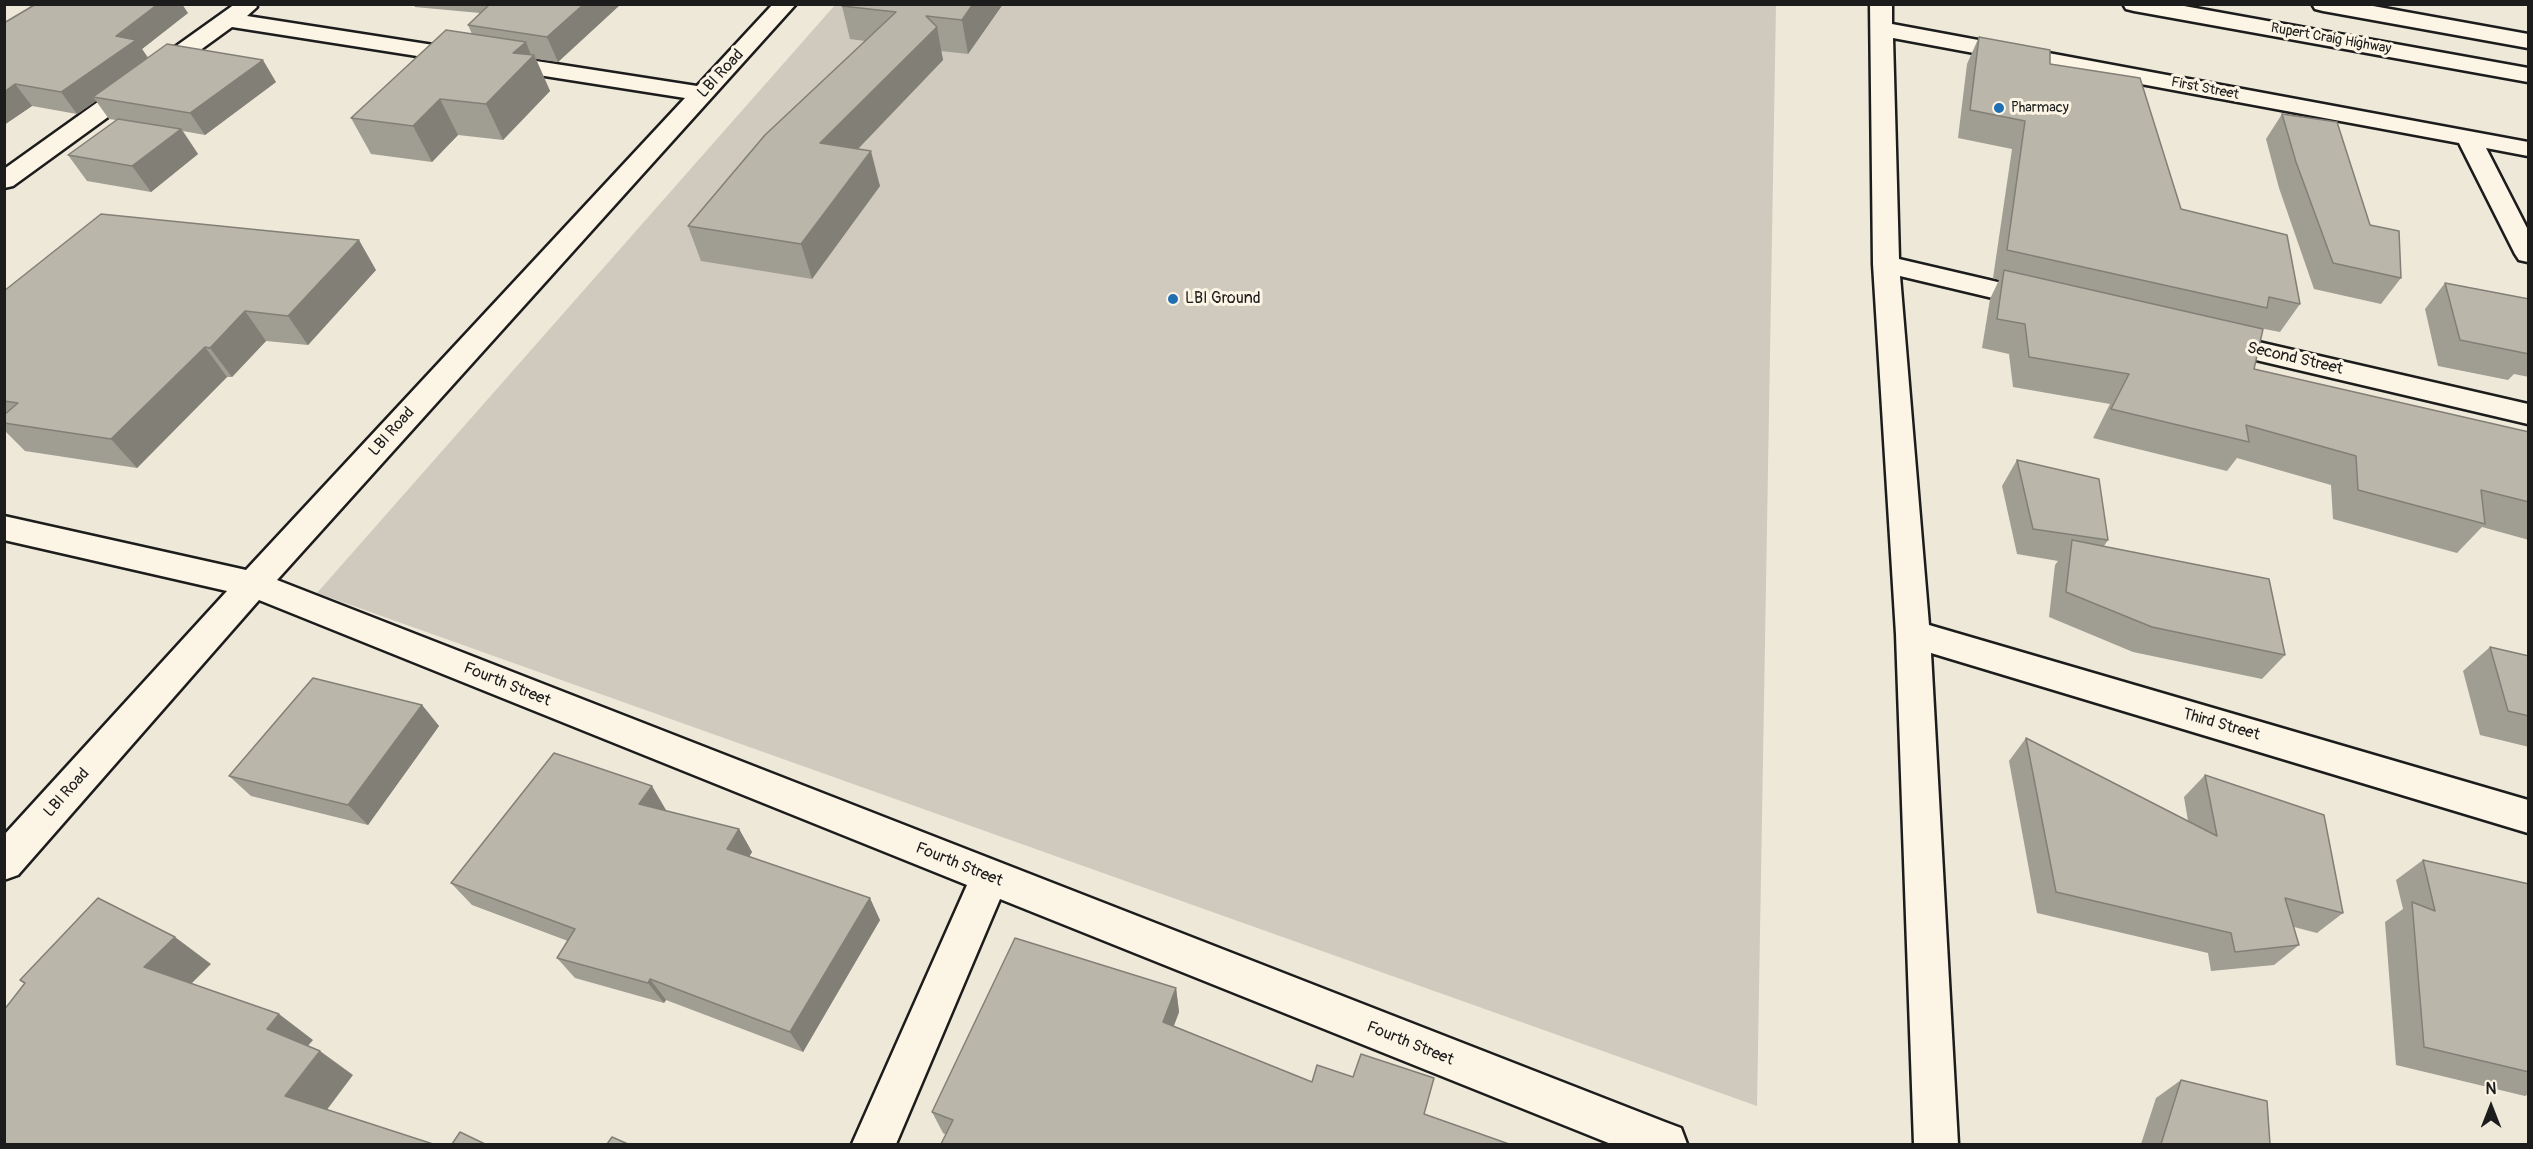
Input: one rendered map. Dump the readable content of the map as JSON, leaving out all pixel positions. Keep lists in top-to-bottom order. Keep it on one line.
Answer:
{"streets":{"street":["Rupert Craig Highway","LBI Road","First Street","Second Street","Fourth Street","Third Street"]},"crossings":[["LBI Road","Fourth Street"]],"places":["Pharmacy","LBI Ground"],"north":"top"}
